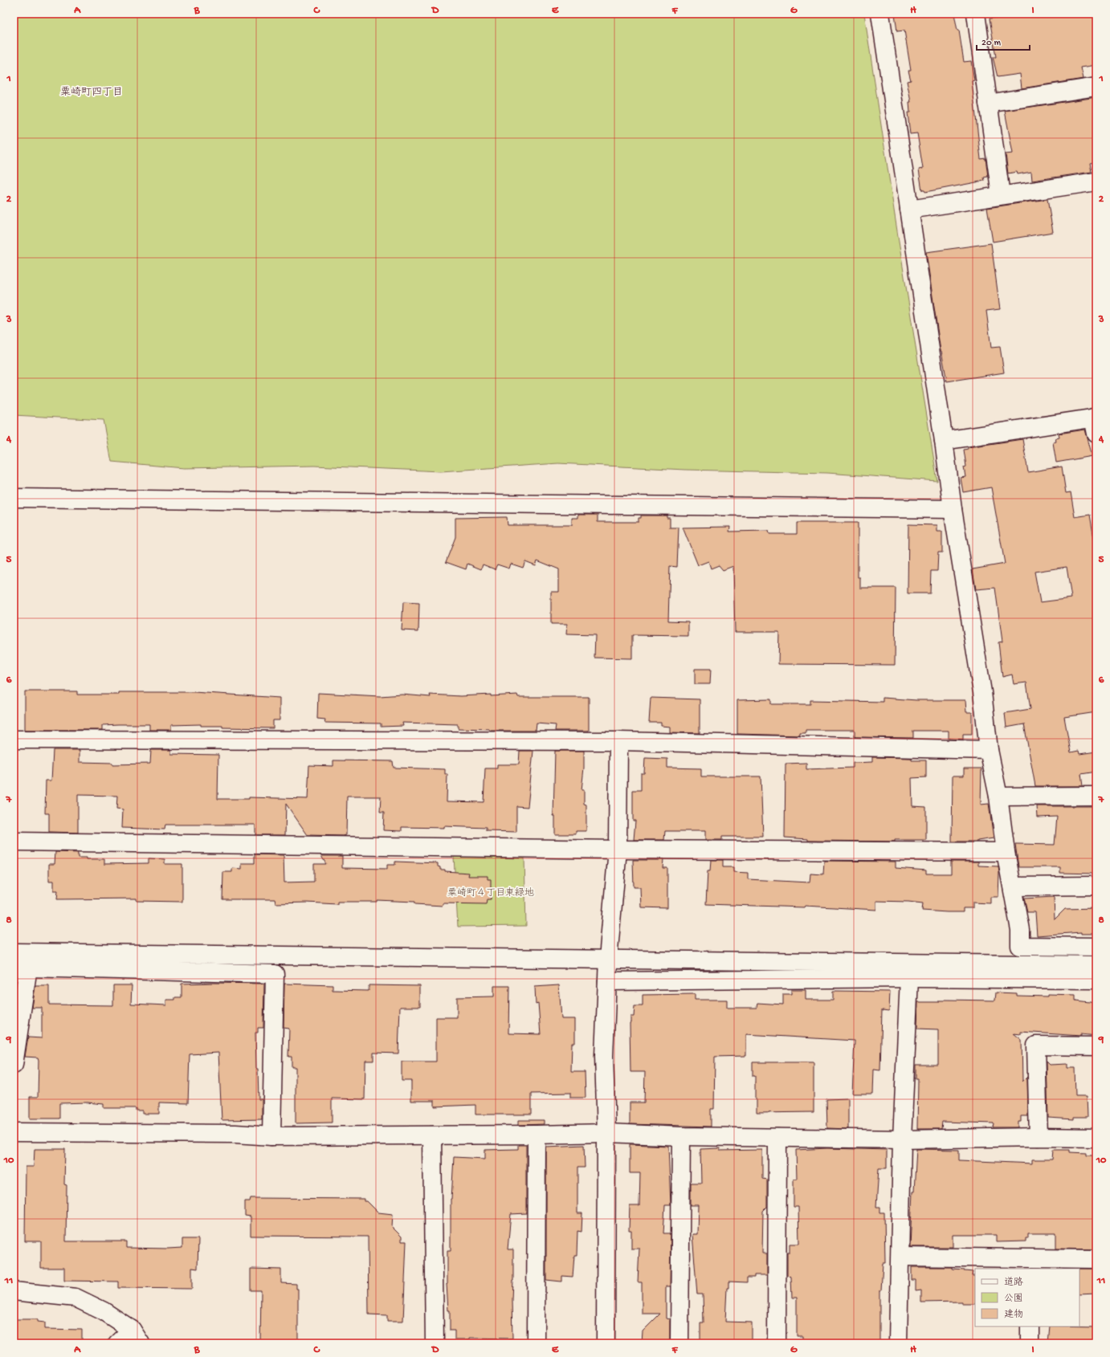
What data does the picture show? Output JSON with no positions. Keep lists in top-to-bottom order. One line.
{"districts":["粟崎町四丁目"],"parks":["粟崎町４丁目東緑地"],"legend":["道路","公園","建物"],"scale_bar":"20 m","grid":{"columns":["A","B","C","D","E","F","G","H","I"],"rows":["1","2","3","4","5","6","7","8","9","10","11"]}}
